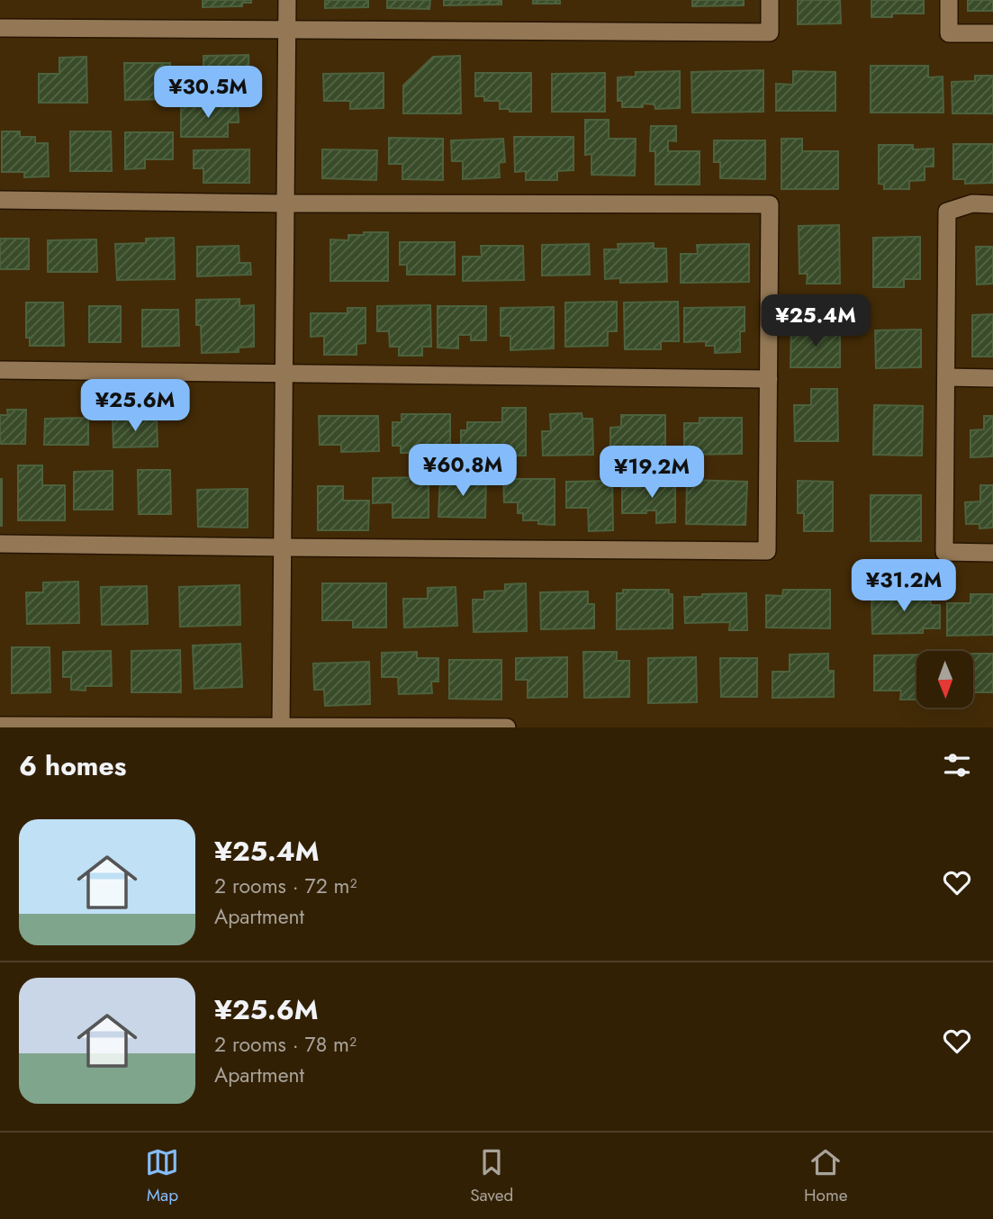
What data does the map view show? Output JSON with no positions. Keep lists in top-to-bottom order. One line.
{"north":"bottom","page":{"price":["¥30.5M","¥25.4M","¥25.6M","¥60.8M","¥19.2M","¥31.2M"],"heading":"6 homes","list":[{"name":"¥25.4M","note":"2 rooms · 72 m² · Apartment"},{"name":"¥25.6M","note":"2 rooms · 78 m² · Apartment"}],"tabs":["Map","Saved","Home"]}}
